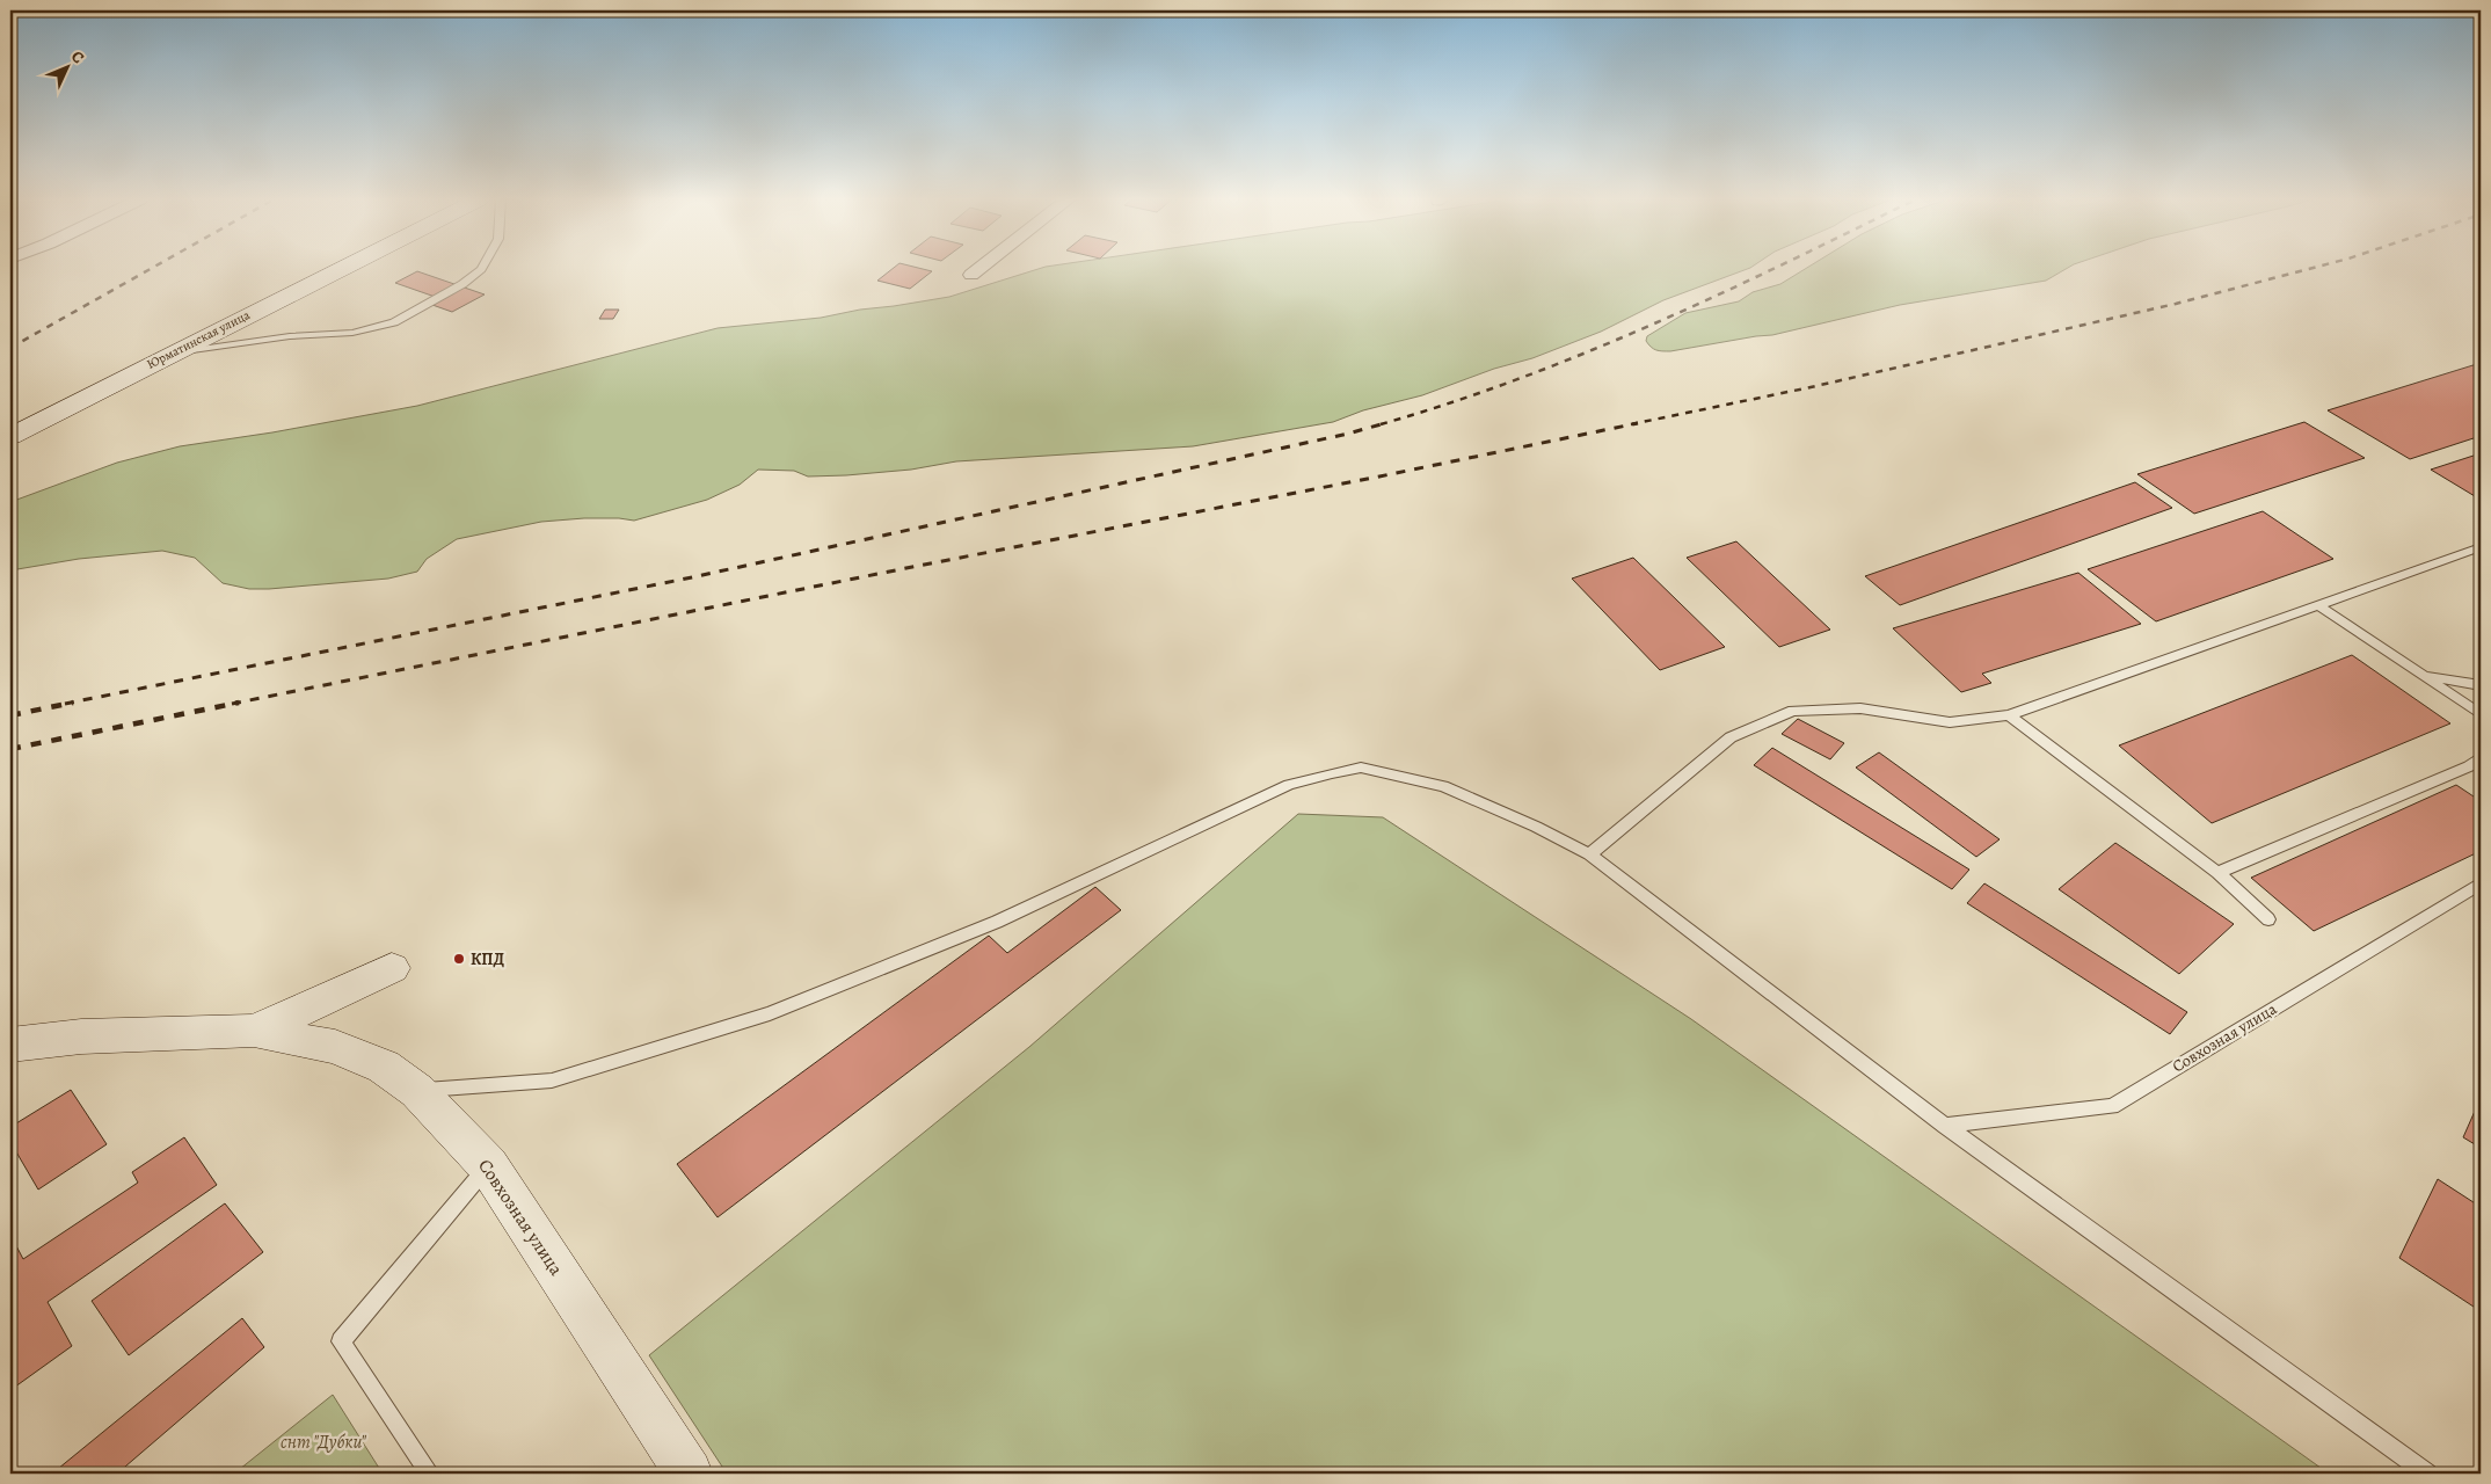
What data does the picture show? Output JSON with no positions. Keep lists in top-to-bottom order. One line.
{"streets":{"street":["Юрматинская улица","Совхозная улица"]},"parks":["снт \"Дубки\""],"places":["КПД"],"north":"top right"}
